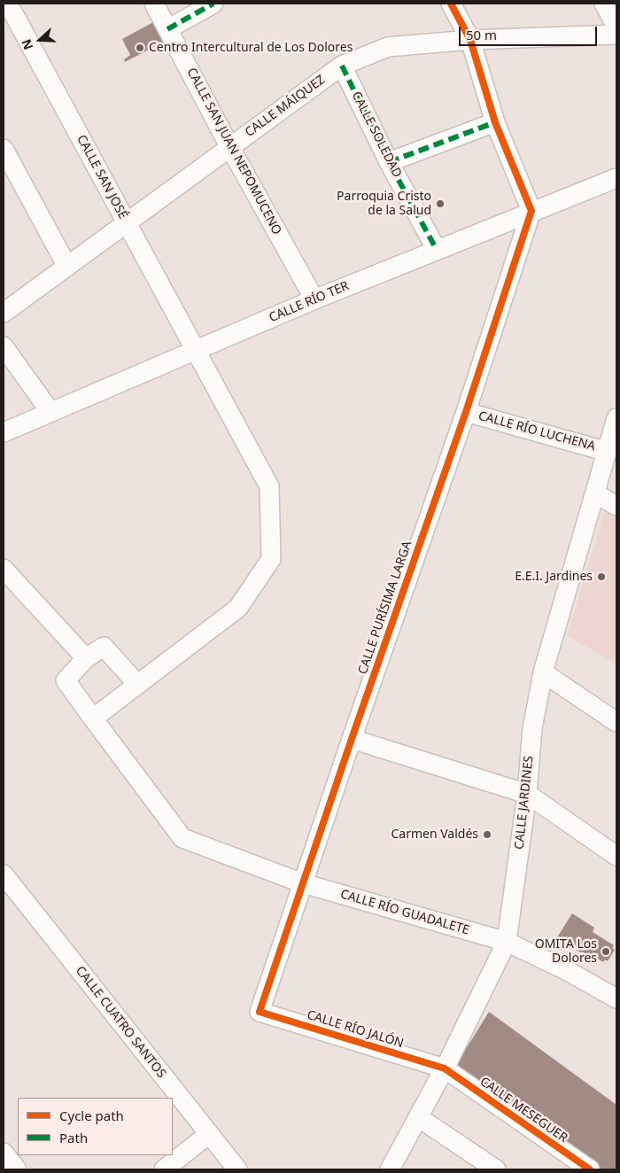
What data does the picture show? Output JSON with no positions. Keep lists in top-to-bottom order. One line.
{"streets":{"street":["CALLE MÁIQUEZ","CALLE SOLEDAD","CALLE SAN JUAN NEPOMUCENO","CALLE SAN JOSÉ","CALLE RÍO TER","CALLE RÍO LUCHENA","CALLE PURÍSIMA LARGA","CALLE JARDINES","CALLE RÍO GUADALETE","CALLE CUATRO SANTOS","CALLE RÍO JALÓN","CALLE MESEGUER"]},"crossings":[["CALLE MÁIQUEZ","CALLE SOLEDAD"],["CALLE MÁIQUEZ","CALLE SAN JUAN NEPOMUCENO"],["CALLE MÁIQUEZ","CALLE SAN JOSÉ"],["CALLE SOLEDAD","CALLE RÍO TER"],["CALLE SAN JUAN NEPOMUCENO","CALLE RÍO TER"],["CALLE SAN JOSÉ","CALLE RÍO TER"],["CALLE SAN JOSÉ","CALLE RÍO GUADALETE"],["CALLE RÍO TER","CALLE PURÍSIMA LARGA"],["CALLE RÍO LUCHENA","CALLE PURÍSIMA LARGA"],["CALLE RÍO LUCHENA","CALLE JARDINES"],["CALLE PURÍSIMA LARGA","CALLE RÍO GUADALETE"],["CALLE PURÍSIMA LARGA","CALLE RÍO JALÓN"],["CALLE JARDINES","CALLE RÍO GUADALETE"],["CALLE JARDINES","CALLE RÍO JALÓN"],["CALLE JARDINES","CALLE MESEGUER"],["CALLE RÍO JALÓN","CALLE MESEGUER"]],"places":["Centro Intercultural de Los Dolores","Parroquia Cristo de la Salud","E.E.I. Jardines","Carmen Valdés","OMITA Los Dolores"],"legend":["Cycle path","Path"],"scale_bar":"50 m","north":"left"}
